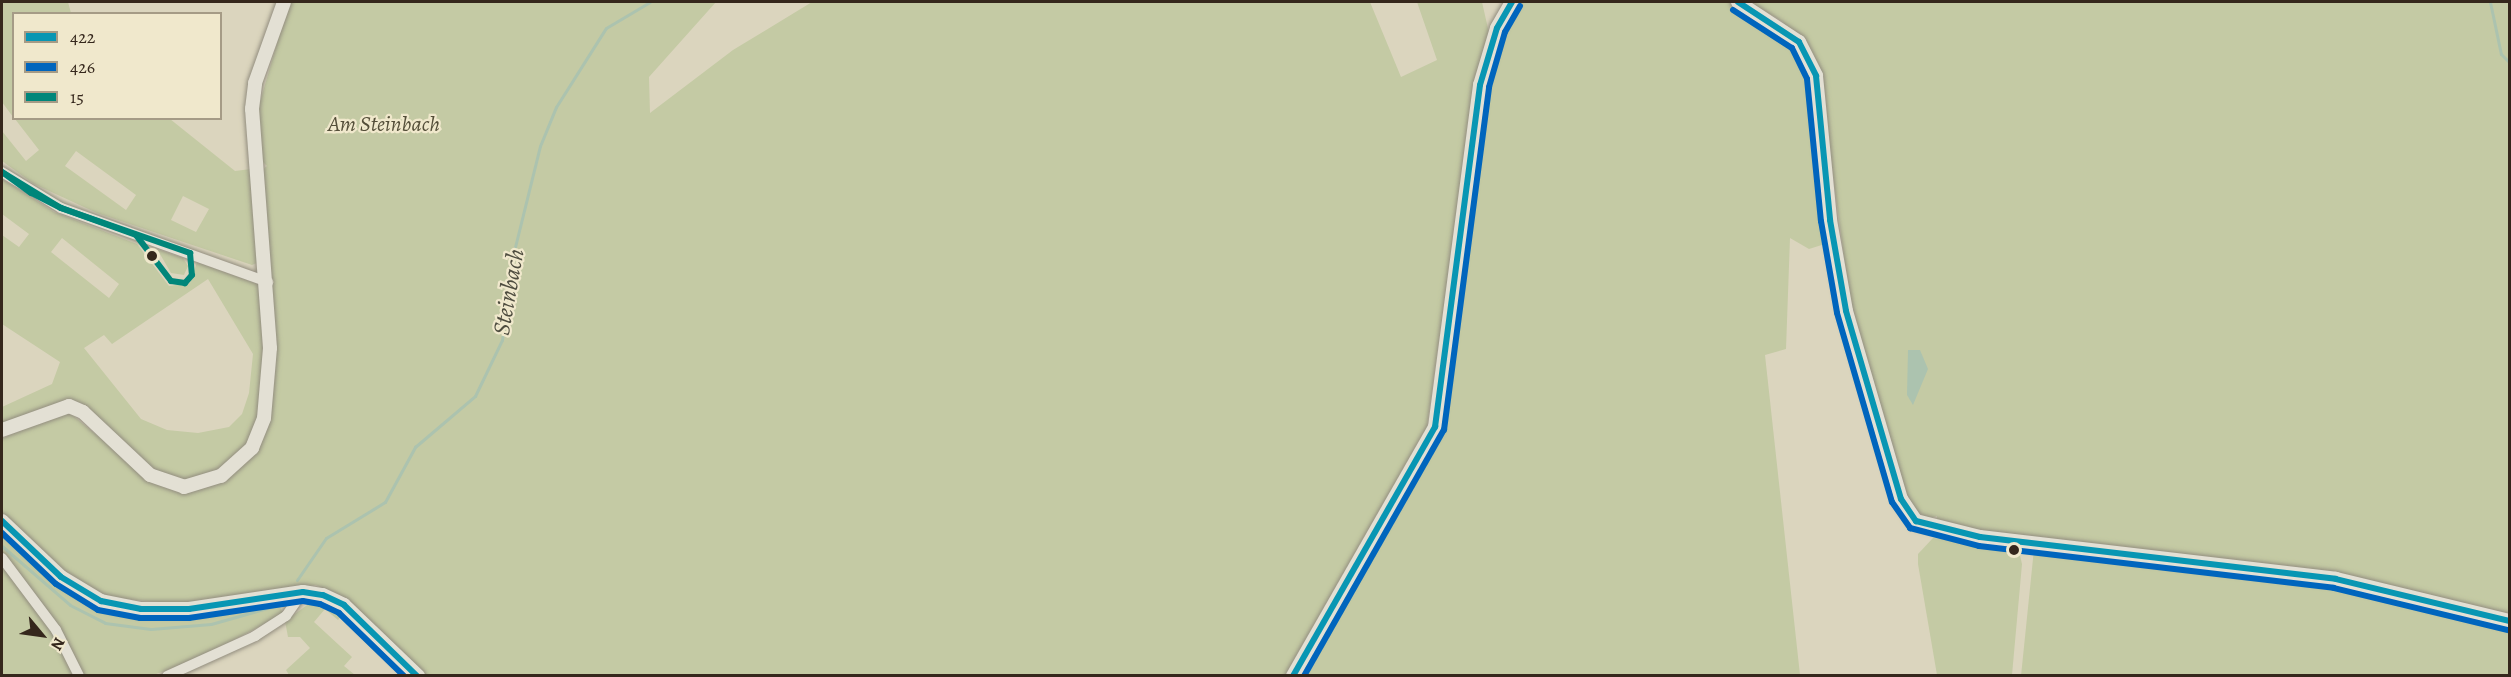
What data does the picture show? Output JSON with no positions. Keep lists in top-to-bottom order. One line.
{"water":["Steinbach"],"parks":["Am Steinbach"],"lines":["transit line 422","transit line 426","transit line 15"],"legend":["422","426","15"],"north":"bottom right"}
